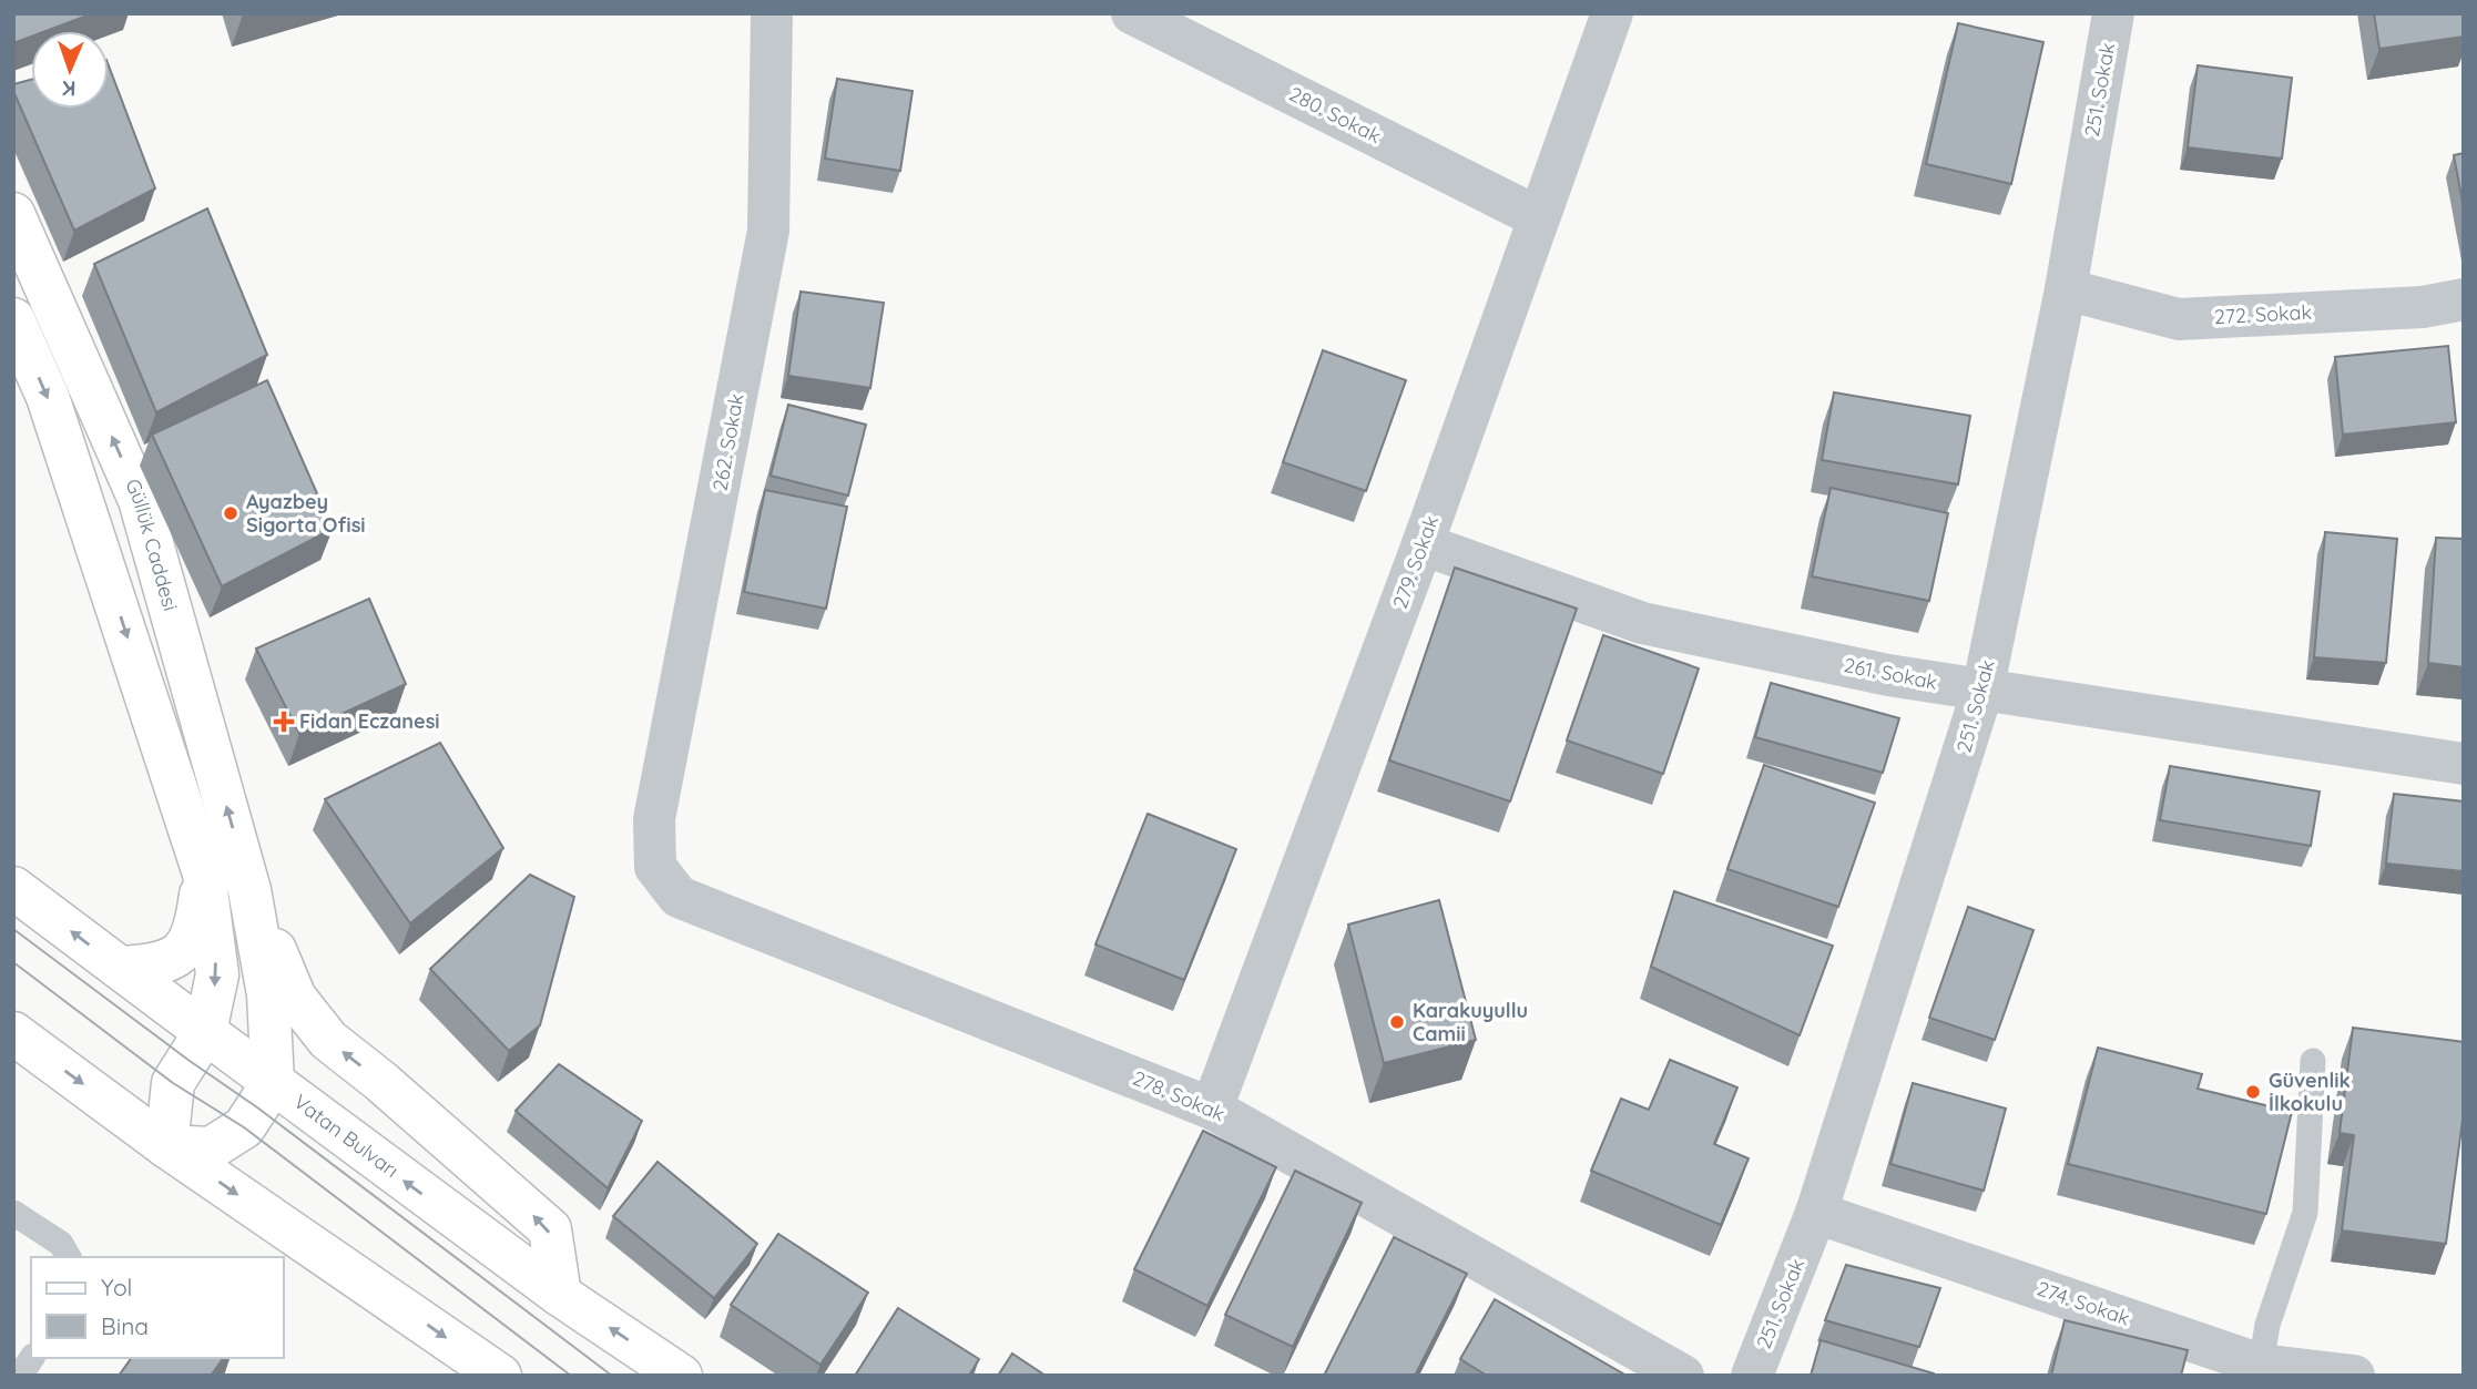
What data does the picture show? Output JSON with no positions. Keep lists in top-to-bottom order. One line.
{"streets":{"main road":["Güllük Caddesi","Vatan Bulvarı"],"street":["251. Sokak","280. Sokak","272. Sokak","262. Sokak","279. Sokak","261. Sokak","278. Sokak","274. Sokak"]},"crossings":[["251. Sokak","272. Sokak"],["251. Sokak","261. Sokak"],["251. Sokak","274. Sokak"],["280. Sokak","279. Sokak"],["262. Sokak","278. Sokak"],["279. Sokak","261. Sokak"],["279. Sokak","278. Sokak"]],"places":{"other":["Ayazbey Sigorta Ofisi","Karakuyullu Camii","Güvenlik İlkokulu"],"health":["Fidan Eczanesi"]},"legend":["Yol","Bina"],"north":"bottom"}
